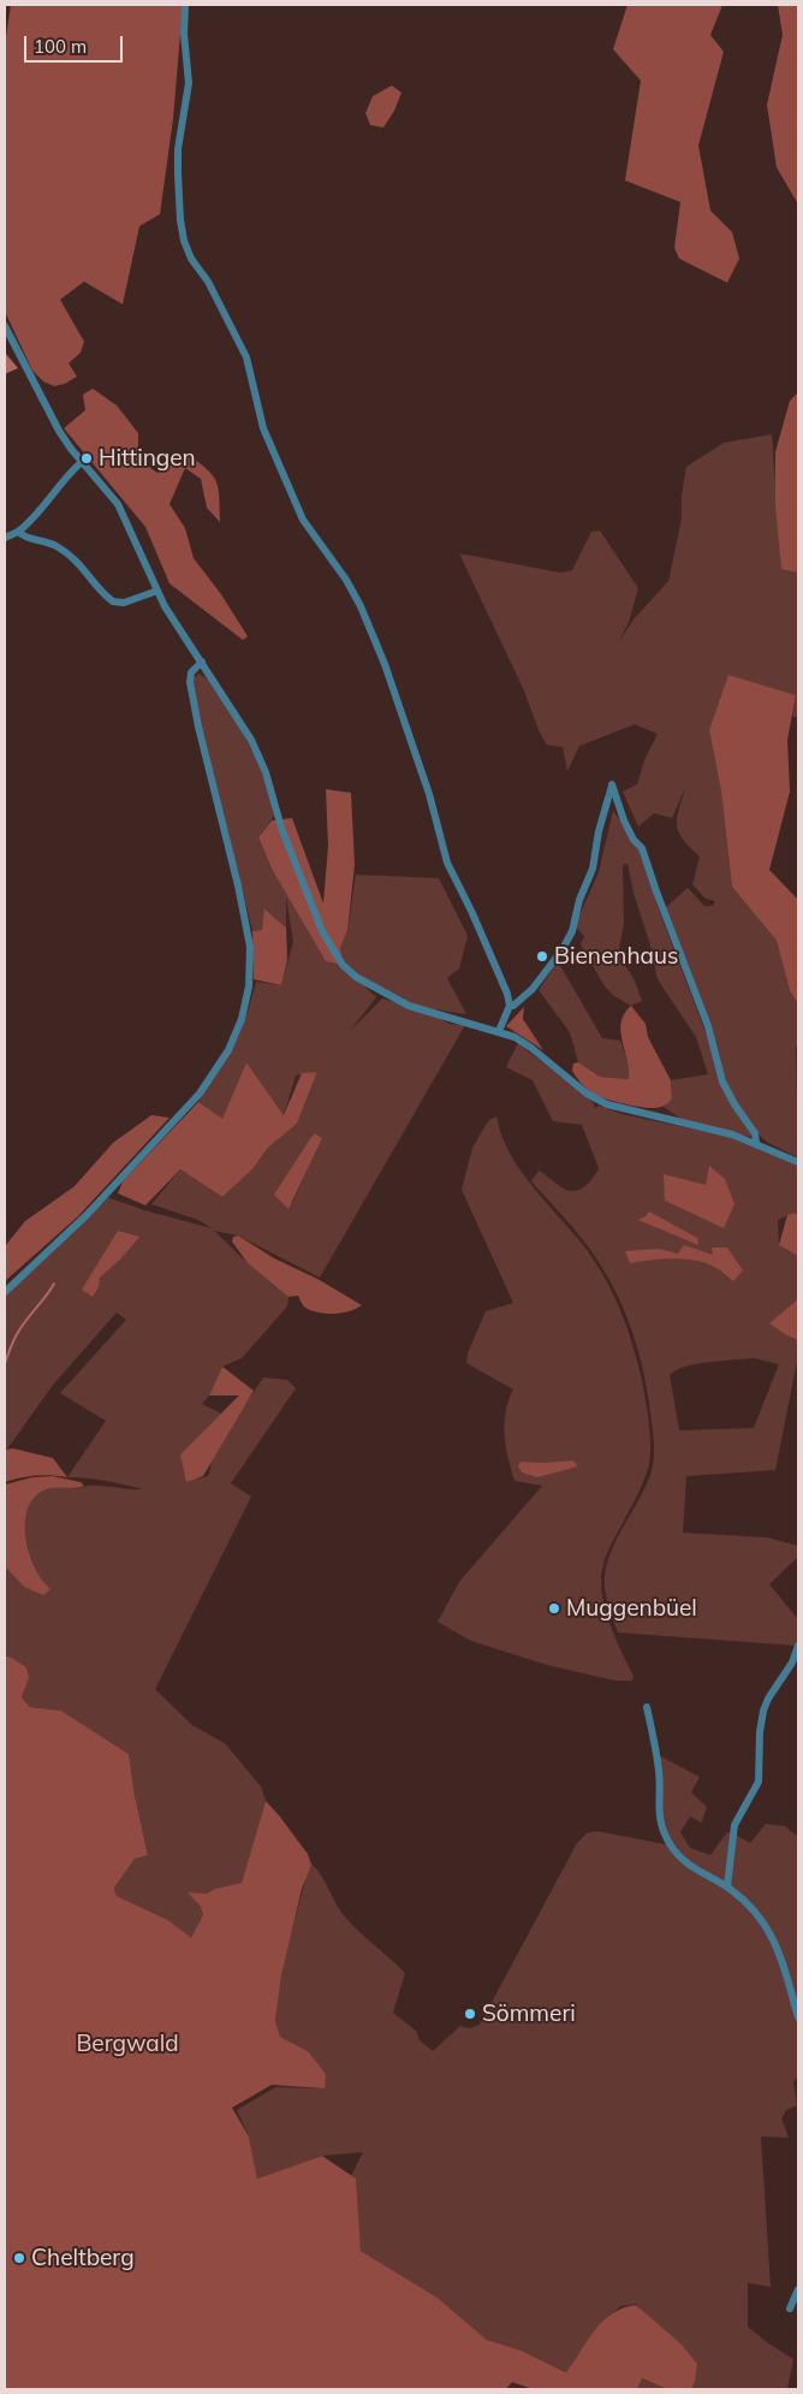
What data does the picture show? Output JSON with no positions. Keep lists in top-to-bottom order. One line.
{"parks":["Bergwald"],"places":["Hittingen","Bienenhaus","Muggenbüel","Sömmeri","Cheltberg"],"scale_bar":"100 m"}
